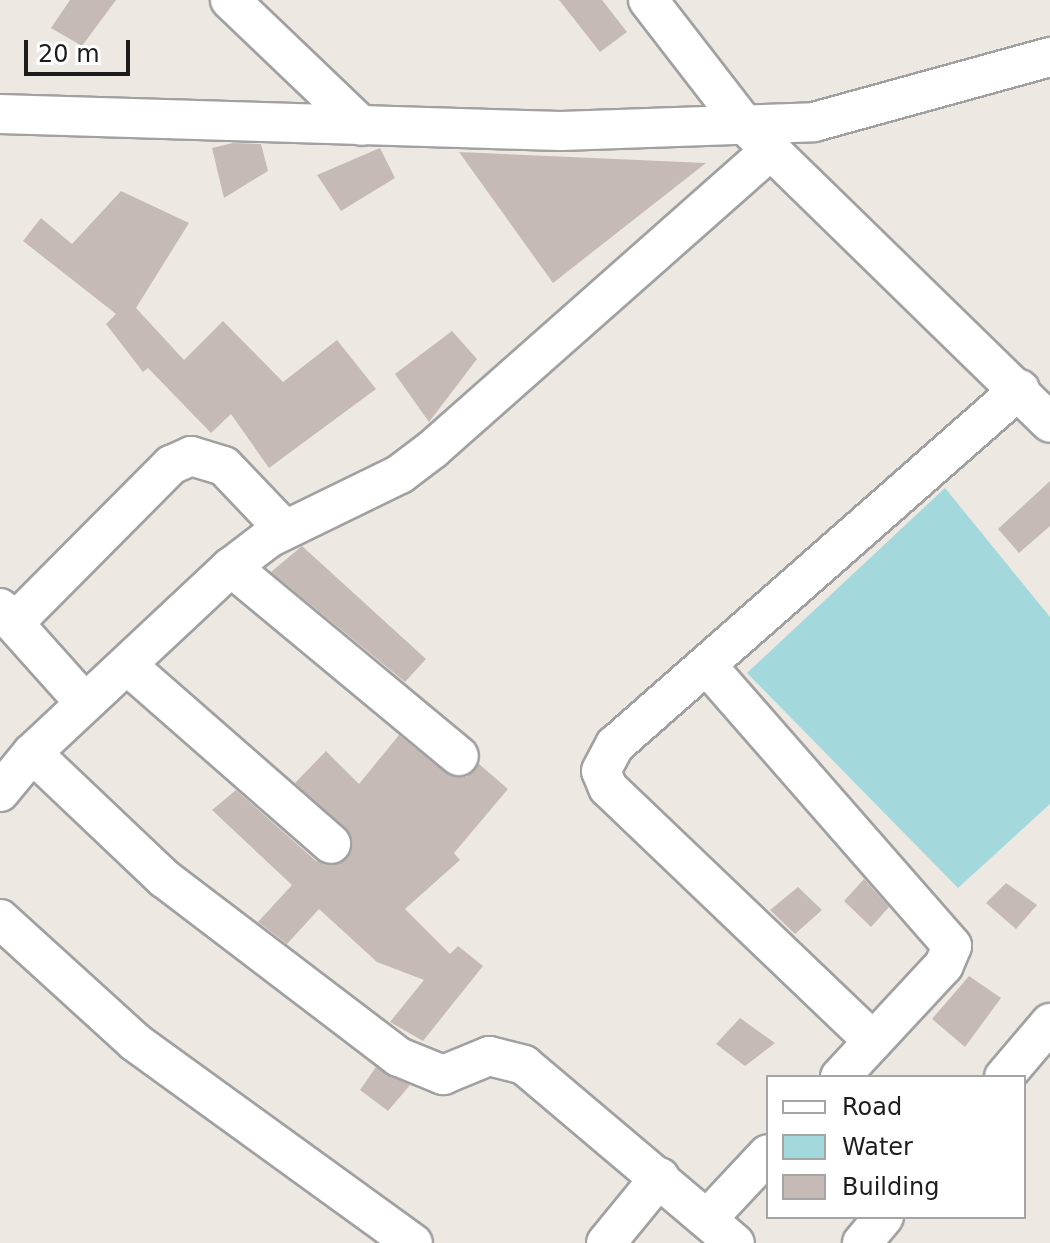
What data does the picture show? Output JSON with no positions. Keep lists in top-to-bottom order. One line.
{"legend":["Road","Water","Building"],"scale_bar":"20 m"}
